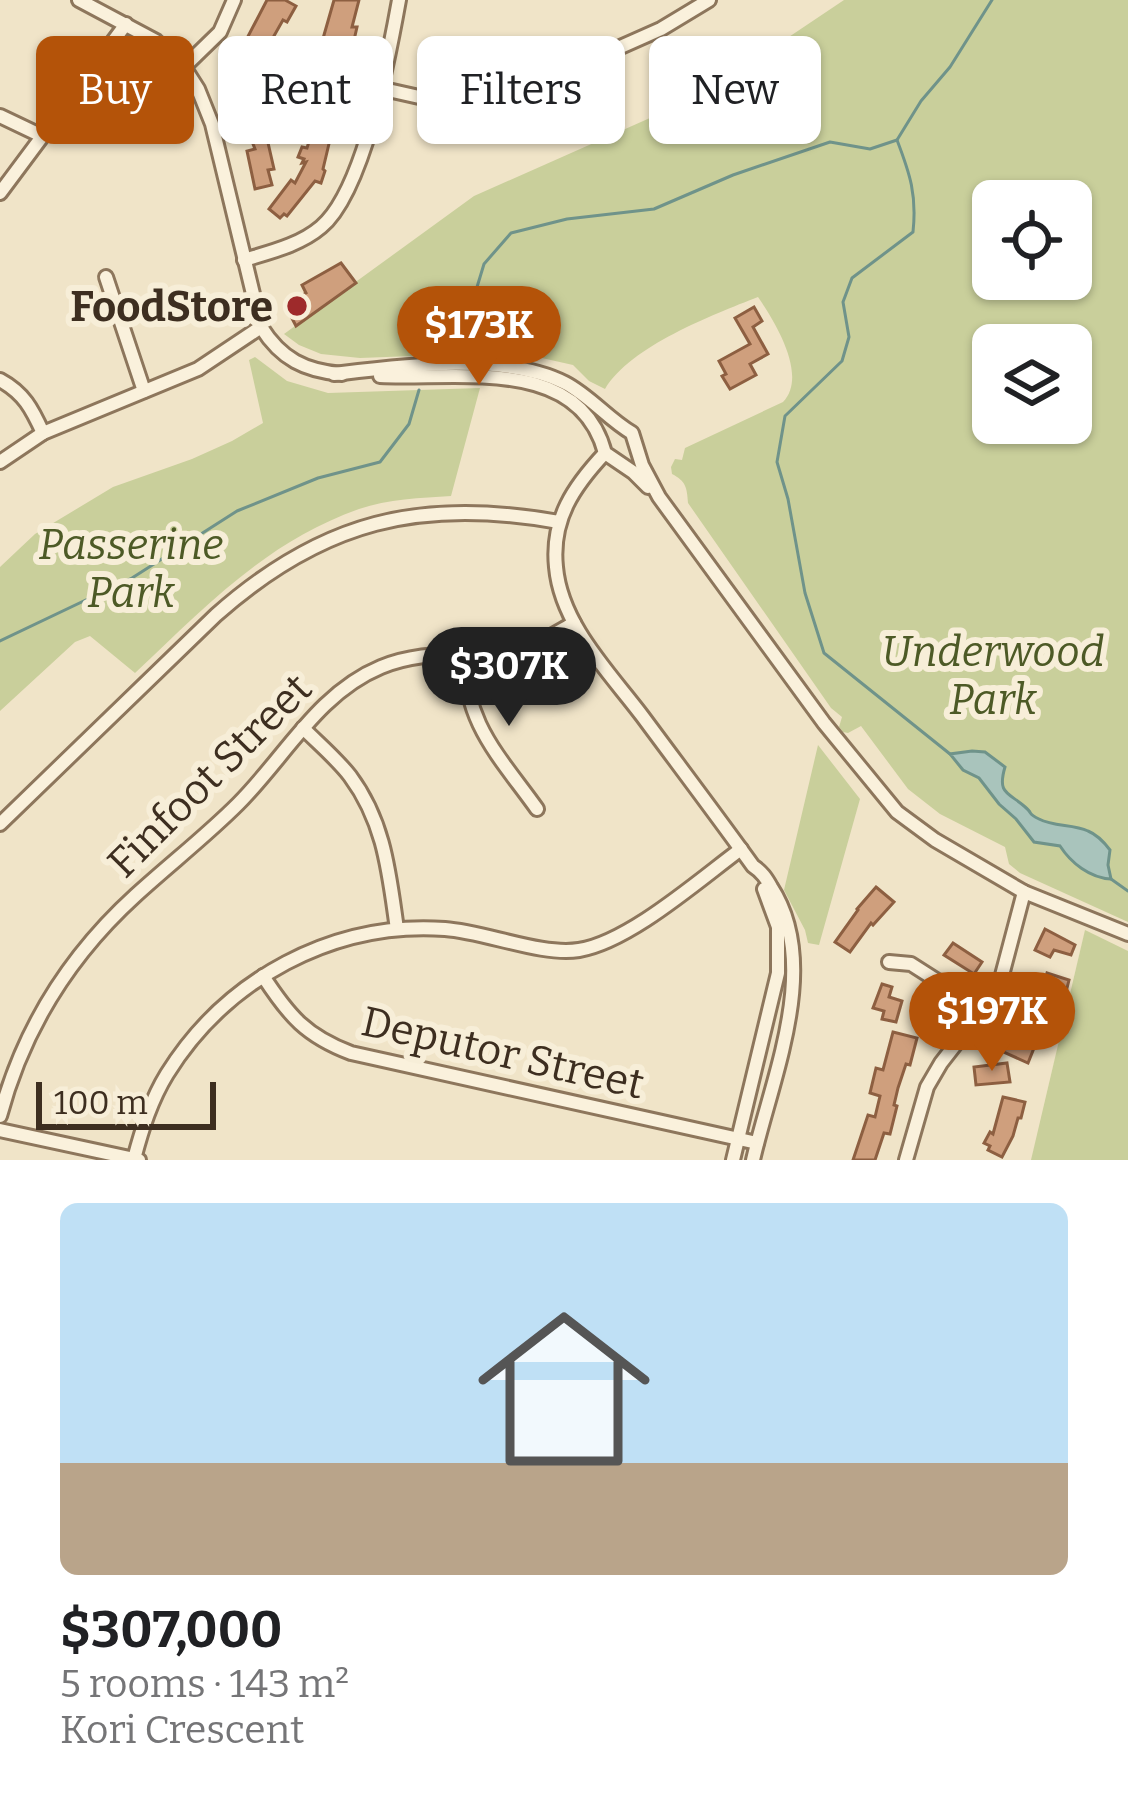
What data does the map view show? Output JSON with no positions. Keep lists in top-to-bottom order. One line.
{"streets":{"street":["Finfoot Street","Deputor Street"]},"parks":["Passerine Park","Underwood Park"],"places":["FoodStore"],"scale_bar":"100 m","page":{"chip":["Buy","Rent","Filters","New"],"price":["$173K","$307K","$197K"],"scale":"100 m","list":[{"name":"$307,000","note":"5 rooms · 143 m² · Kori Crescent"}]}}
